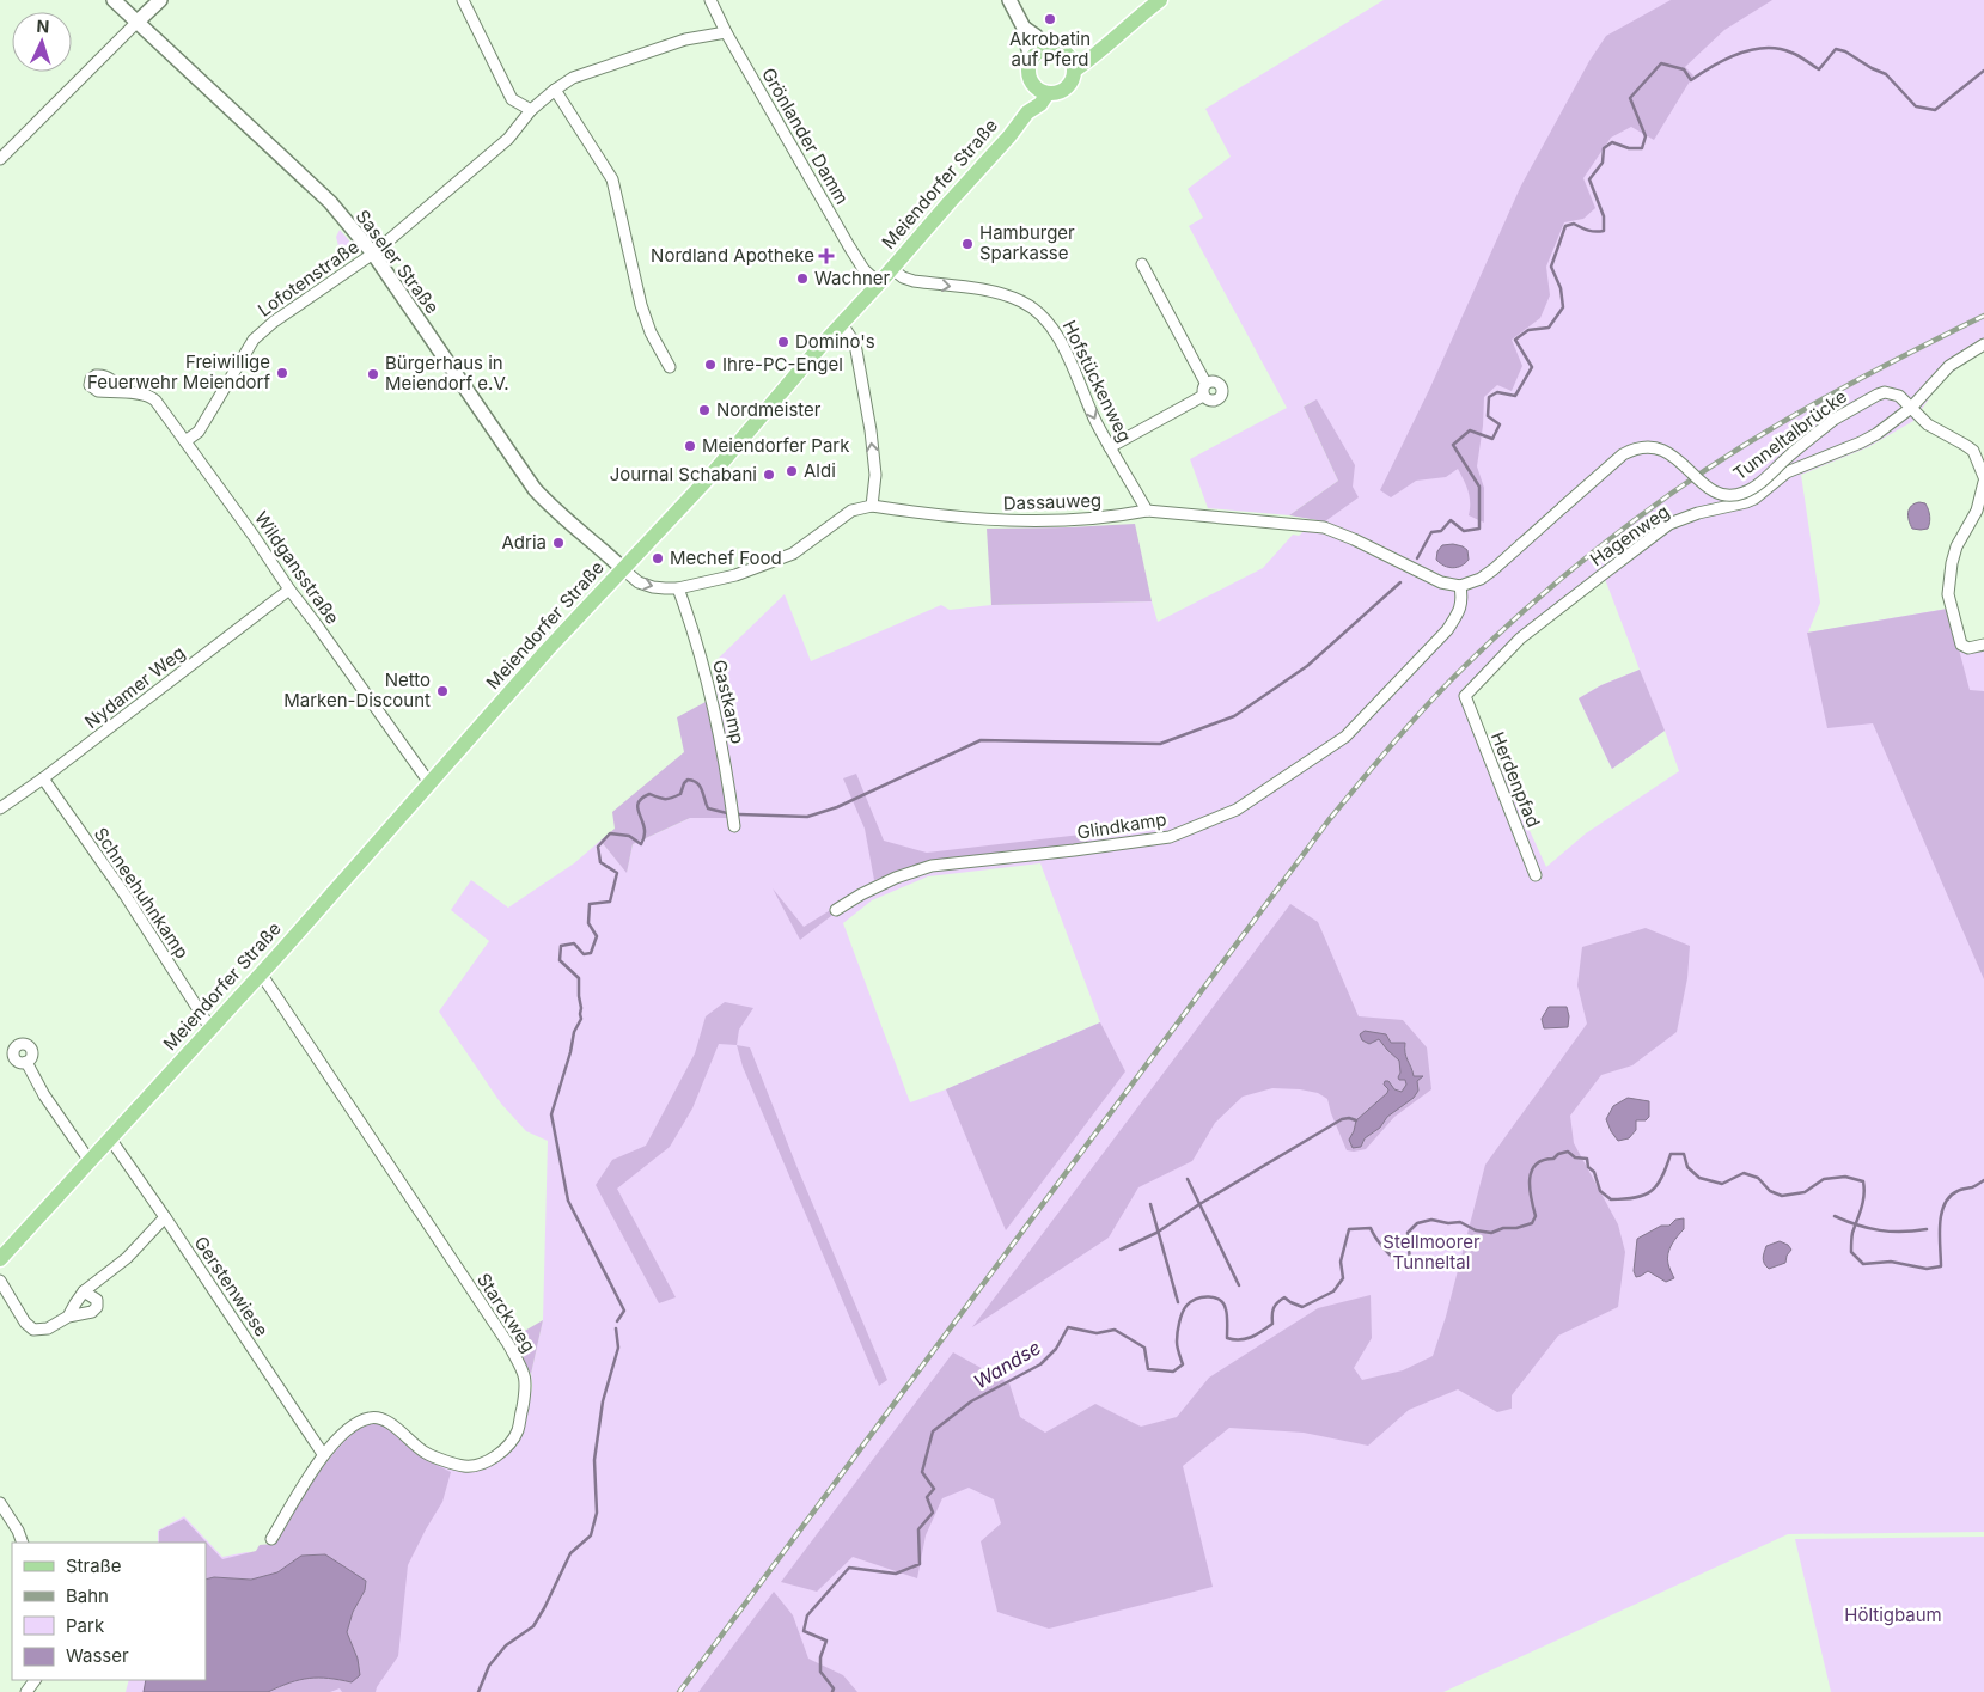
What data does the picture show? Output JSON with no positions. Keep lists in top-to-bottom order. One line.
{"streets":{"main road":["Meiendorfer Straße"],"street":["Grönlander Damm","Saseler Straße","Lofotenstraße","Hofstückenweg","Tunneltalbrücke","Dassauweg","Hagenweg","Wildgansstraße","Nydamer Weg","Gastkamp","Herdenpfad","Glindkamp","Schneehuhnkamp","Gerstenwiese","Starckweg"]},"crossings":[["Grönlander Damm","Meiendorfer Straße"],["Grönlander Damm","Lofotenstraße"],["Meiendorfer Straße","Saseler Straße"],["Meiendorfer Straße","Hofstückenweg"],["Meiendorfer Straße","Dassauweg"],["Meiendorfer Straße","Wildgansstraße"],["Meiendorfer Straße","Schneehuhnkamp"],["Meiendorfer Straße","Gerstenwiese"],["Meiendorfer Straße","Starckweg"],["Saseler Straße","Lofotenstraße"],["Saseler Straße","Dassauweg"],["Lofotenstraße","Wildgansstraße"],["Hofstückenweg","Dassauweg"],["Tunneltalbrücke","Dassauweg"],["Tunneltalbrücke","Hagenweg"],["Tunneltalbrücke","Glindkamp"],["Dassauweg","Gastkamp"],["Dassauweg","Glindkamp"],["Hagenweg","Herdenpfad"],["Wildgansstraße","Nydamer Weg"],["Nydamer Weg","Schneehuhnkamp"],["Gerstenwiese","Starckweg"]],"one_way":["Hofstückenweg"],"water":["Wandse"],"parks":["Stellmoorer Tunneltal","Höltigbaum"],"places":{"other":["Akrobatin auf Pferd","Hamburger Sparkasse","Wachner","Domino's","Ihre-PC-Engel","Freiwillige Feuerwehr Meiendorf","Bürgerhaus in Meiendorf e.V.","Nordmeister","Meiendorfer Park","Aldi","Journal Schabani","Adria","Mechef Food","Netto Marken-Discount"],"health":["Nordland Apotheke"]},"legend":["Straße","Bahn","Park","Wasser"],"north":"top"}
